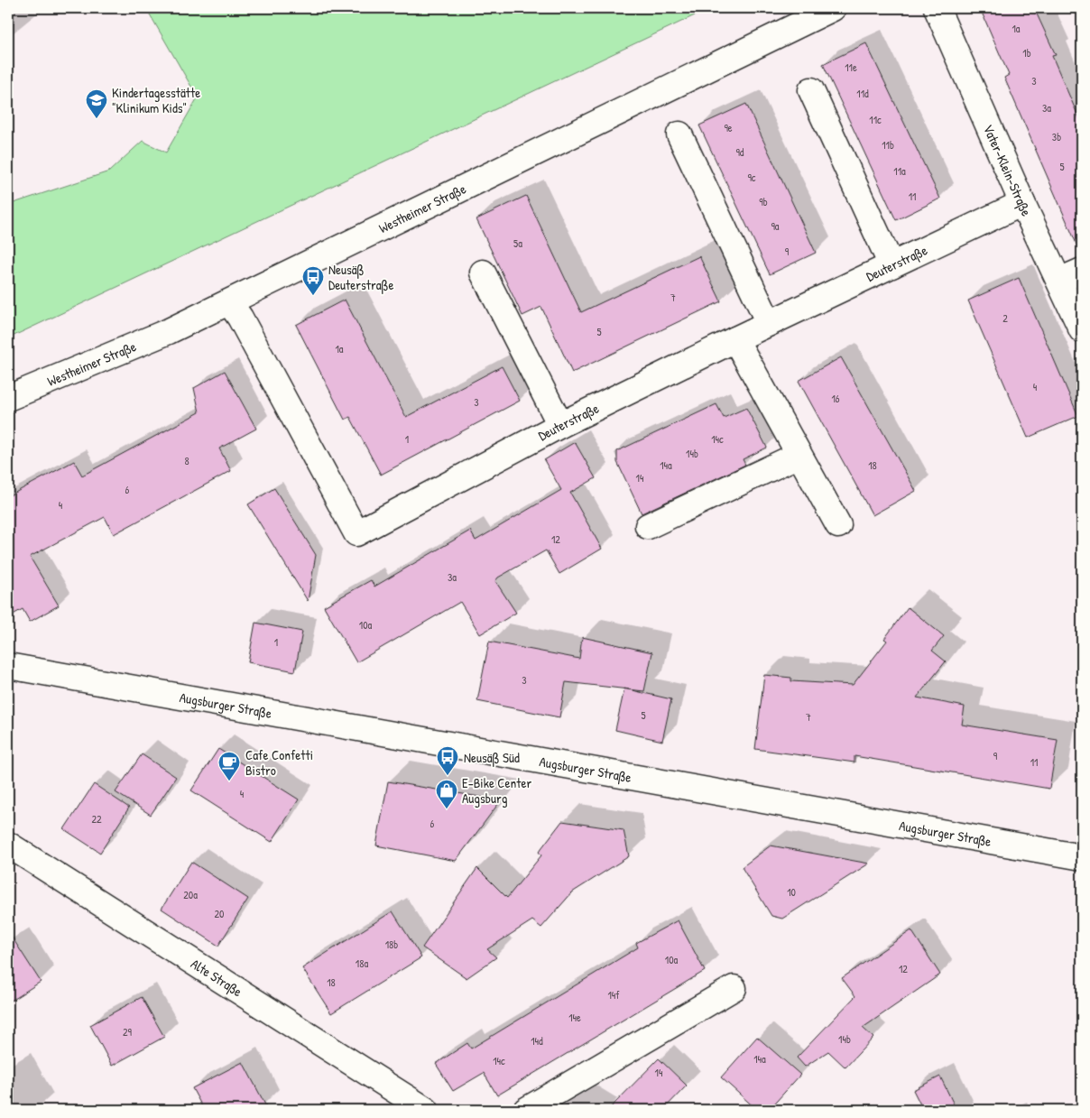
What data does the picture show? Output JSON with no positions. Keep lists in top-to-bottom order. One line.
{"streets":{"street":["Vater-Klein-Straße","Westheimer Straße","Deuterstraße","Augsburger Straße","Alte Straße"]},"crossings":[["Vater-Klein-Straße","Deuterstraße"],["Westheimer Straße","Deuterstraße"]],"places":{"school or university":["Kindertagesstätte \"Klinikum Kids\""],"bus stop":["Neusäß Deuterstraße","Neusäß Süd"],"cafe":["Cafe Confetti Bistro"],"shop":["E-Bike Center Augsburg"]},"house_numbers":["1a","1b","11e","3","11d","3a","11c","9e","3b","11b","9d","5","11a","9c","11","9b","9a","5a","9","7","2","5","1a","4","16","3","1","14c","14b","8","14a","18","14","6","4","12","3a","10a","1","3","5","7","9","11","4","22","6","10","20a","20","18b","10a","18a","12","18","14f","14e","29","14b","14d","14a","14c","14"]}
